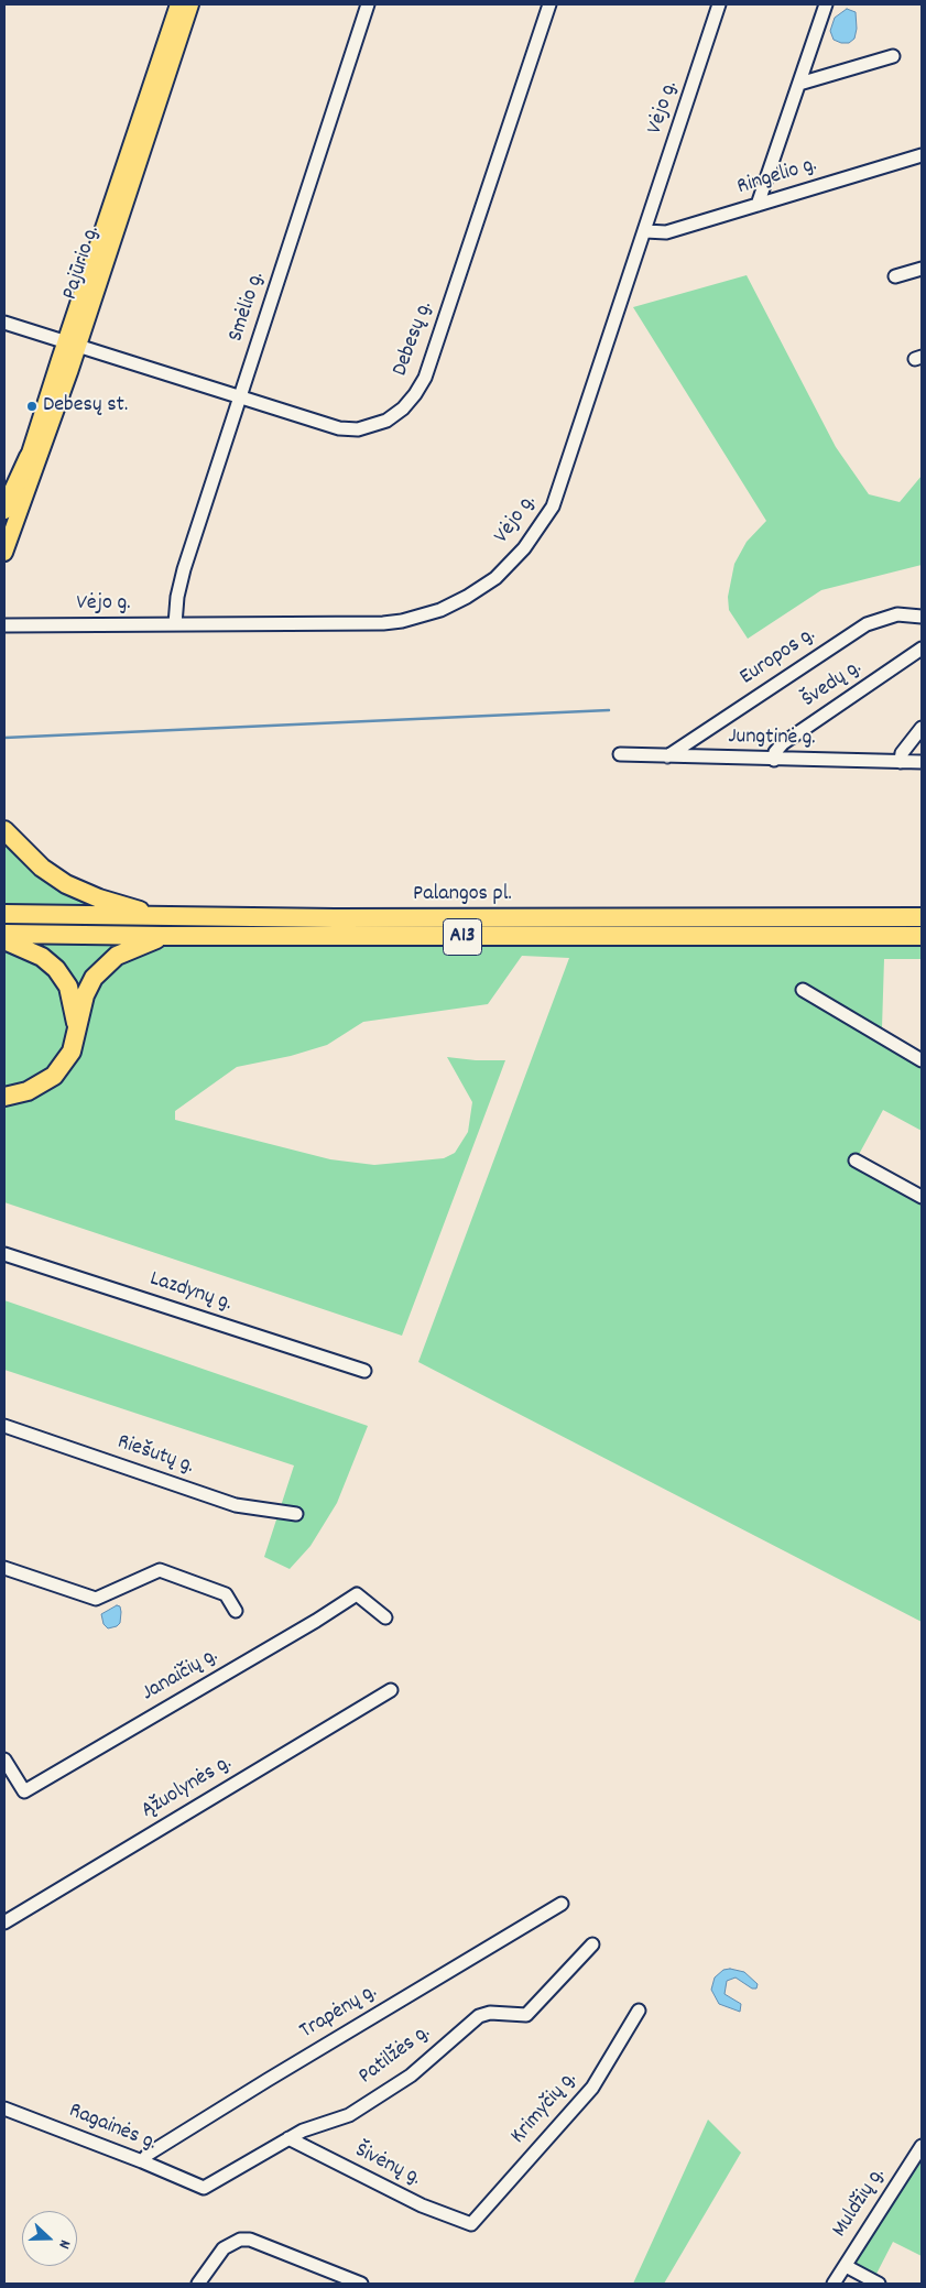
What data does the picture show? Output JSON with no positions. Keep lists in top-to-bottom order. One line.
{"streets":{"highway":["Palangos pl.","A13"],"main road":["Pajūrio g."],"street":["Vėjo g.","Ringelio g.","Smėlio g.","Debesų g.","Europos g.","Švedų g.","Jungtinė g.","Lazdynų g.","Riešutų g.","Janaičių g.","Ąžuolynės g.","Trapėnų g.","Patilžės g.","Krimyčių g.","Ragainės g.","Šivėnų g.","Muldžių g."]},"crossings":[["Vėjo g.","Ringelio g."],["Vėjo g.","Smėlio g."],["Pajūrio g.","Debesų g."],["Smėlio g.","Debesų g."],["Europos g.","Jungtinė g."],["Švedų g.","Jungtinė g."],["Trapėnų g.","Ragainės g."],["Patilžės g.","Ragainės g."],["Patilžės g.","Šivėnų g."],["Krimyčių g.","Šivėnų g."]],"places":["Debesų st."],"north":"right"}
